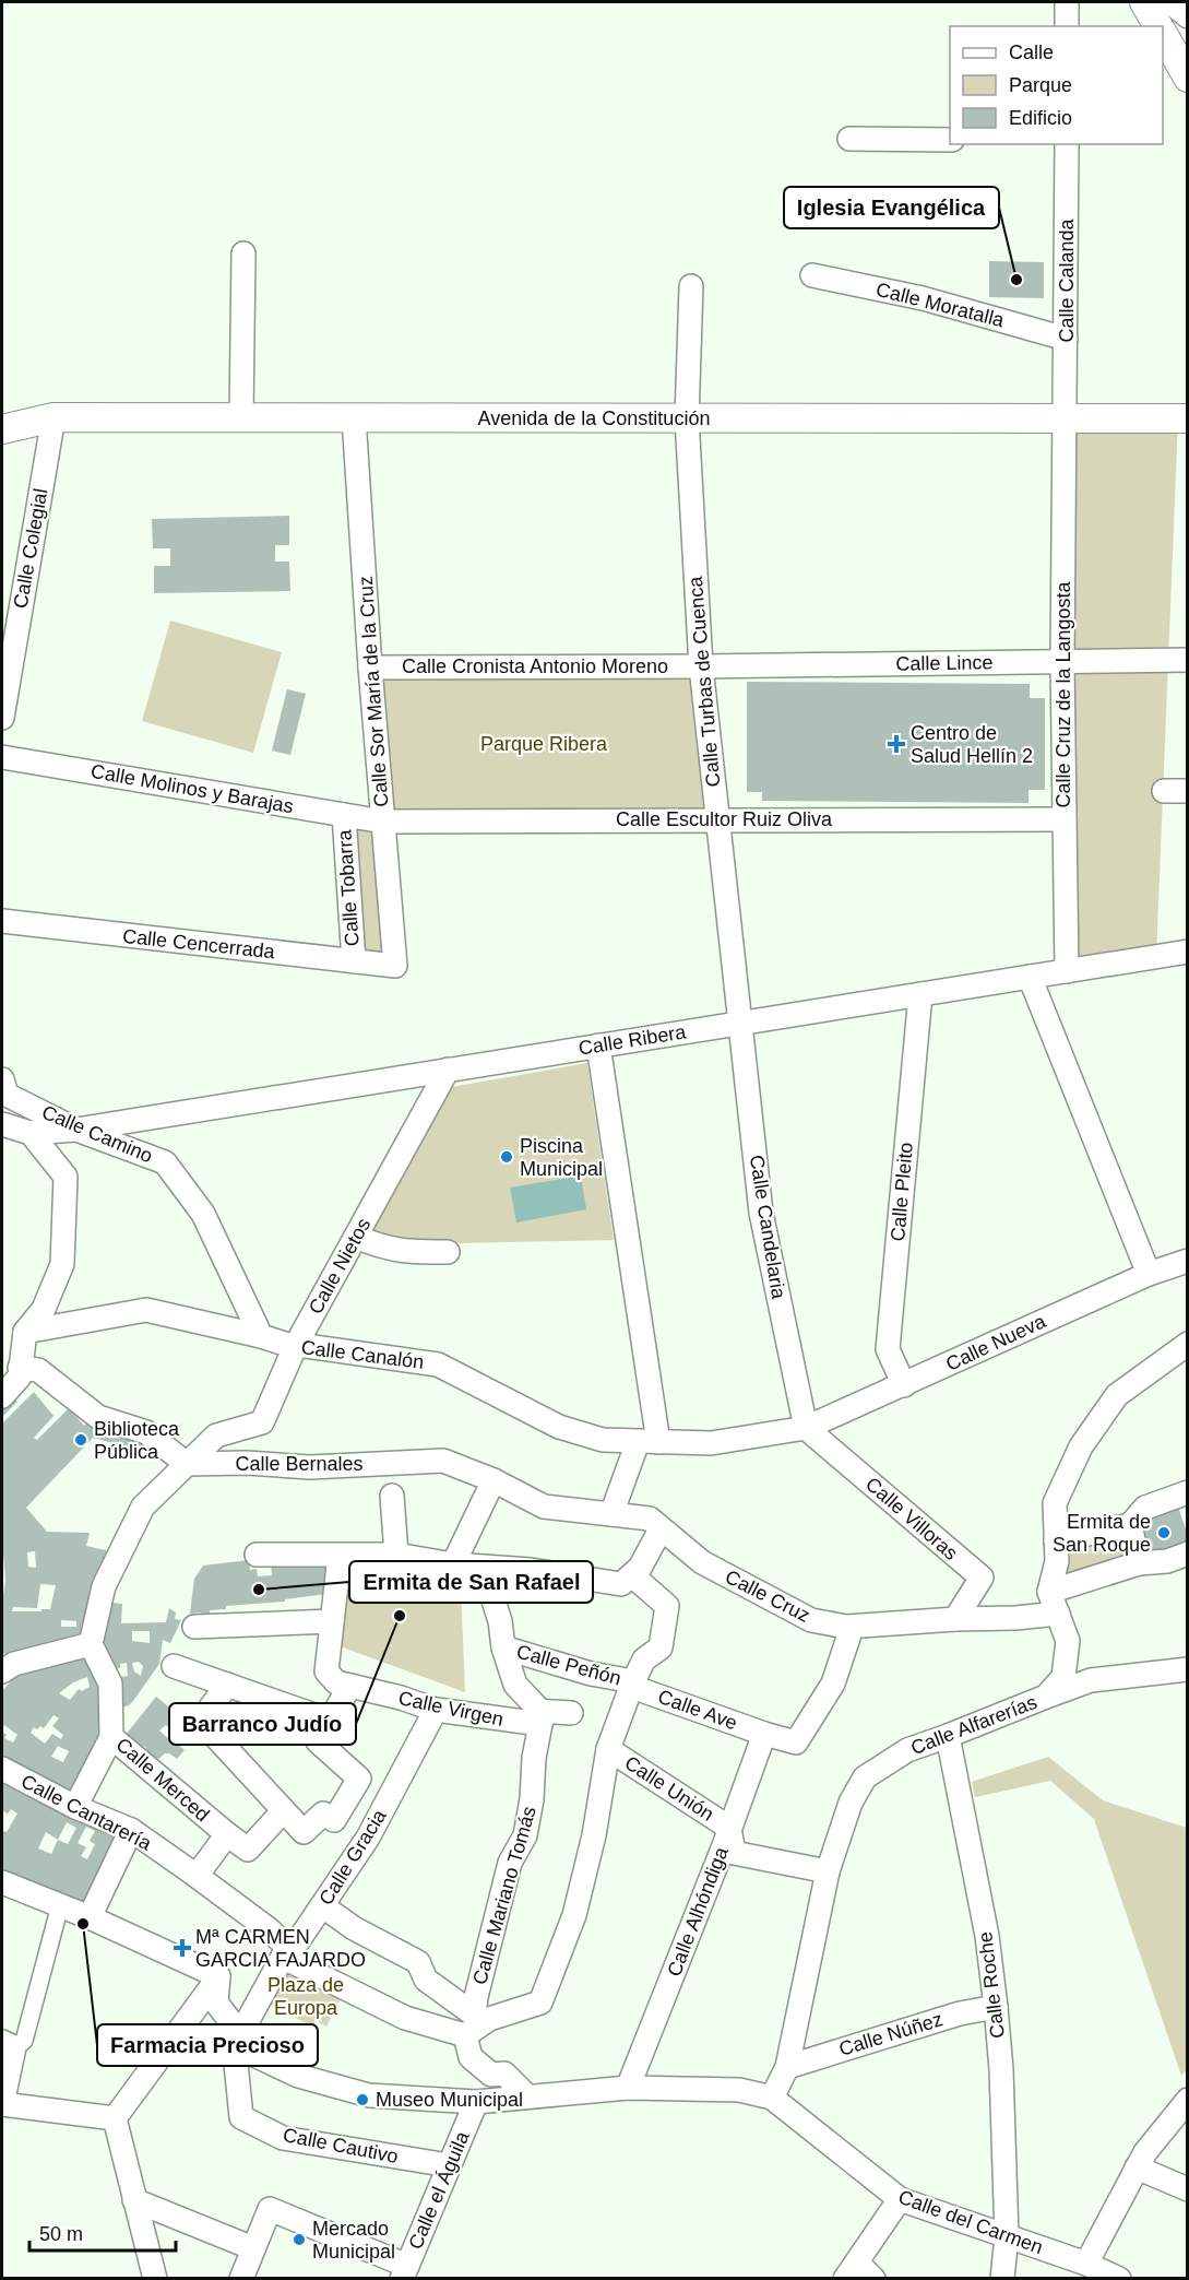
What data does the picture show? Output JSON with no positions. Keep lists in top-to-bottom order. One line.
{"streets":{"street":["Calle Calanda","Calle Moratalla","Avenida de la Constitución","Calle Colegial","Calle Lince","Calle Cronista Antonio Moreno","Calle Turbas de Cuenca","Calle Sor María de la Cruz","Calle Cruz de la Langosta","Calle Molinos y Barajas","Calle Escultor Ruiz Oliva","Calle Tobarra","Calle Cencerrada","Calle Ribera","Calle Camino","Calle Pleito","Calle Candelaria","Calle Nietos","Calle Nueva","Calle Canalón","Calle Bernales","Calle Villoras","Calle Cruz","Calle Peñón","Calle Virgen","Calle Ave","Calle Alfarerías","Calle Merced","Calle Unión","Calle Cantarería","Calle Gracia","Calle Mariano Tomás","Calle Alhóndiga","Calle Roche","Calle Núñez","Calle Cautivo","Calle el Águila","Calle del Carmen"]},"crossings":[["Calle Calanda","Calle Moratalla"],["Calle Calanda","Avenida de la Constitución"],["Calle Calanda","Calle Cruz de la Langosta"],["Avenida de la Constitución","Calle Colegial"],["Avenida de la Constitución","Calle Turbas de Cuenca"],["Avenida de la Constitución","Calle Sor María de la Cruz"],["Avenida de la Constitución","Calle Cruz de la Langosta"],["Calle Lince","Calle Cronista Antonio Moreno"],["Calle Lince","Calle Turbas de Cuenca"],["Calle Lince","Calle Cruz de la Langosta"],["Calle Cronista Antonio Moreno","Calle Turbas de Cuenca"],["Calle Cronista Antonio Moreno","Calle Sor María de la Cruz"],["Calle Turbas de Cuenca","Calle Escultor Ruiz Oliva"],["Calle Turbas de Cuenca","Calle Ribera"],["Calle Turbas de Cuenca","Calle Candelaria"],["Calle Sor María de la Cruz","Calle Molinos y Barajas"],["Calle Sor María de la Cruz","Calle Escultor Ruiz Oliva"],["Calle Sor María de la Cruz","Calle Cencerrada"],["Calle Cruz de la Langosta","Calle Escultor Ruiz Oliva"],["Calle Cruz de la Langosta","Calle Ribera"],["Calle Molinos y Barajas","Calle Escultor Ruiz Oliva"],["Calle Molinos y Barajas","Calle Tobarra"],["Calle Tobarra","Calle Cencerrada"],["Calle Ribera","Calle Camino"],["Calle Ribera","Calle Pleito"],["Calle Ribera","Calle Candelaria"],["Calle Ribera","Calle Nietos"],["Calle Camino","Calle Canalón"],["Calle Pleito","Calle Nueva"],["Calle Candelaria","Calle Nueva"],["Calle Candelaria","Calle Canalón"],["Calle Candelaria","Calle Villoras"],["Calle Nietos","Calle Canalón"],["Calle Nietos","Calle Bernales"],["Calle Nueva","Calle Canalón"],["Calle Nueva","Calle Villoras"],["Calle Canalón","Calle Villoras"],["Calle Bernales","Calle Cruz"],["Calle Villoras","Calle Cruz"],["Calle Cruz","Calle Ave"],["Calle Cruz","Calle Alfarerías"],["Calle Peñón","Calle Ave"],["Calle Virgen","Calle Gracia"],["Calle Virgen","Calle Mariano Tomás"],["Calle Ave","Calle Alhóndiga"],["Calle Alfarerías","Calle Roche"],["Calle Alfarerías","Calle Núñez"],["Calle Alfarerías","Calle del Carmen"],["Calle Unión","Calle Alhóndiga"],["Calle Cantarería","Calle Gracia"],["Calle Gracia","Calle Cautivo"],["Calle Roche","Calle Núñez"],["Calle Roche","Calle del Carmen"],["Calle Cautivo","Calle el Águila"]],"parks":["Parque Ribera","Plaza de Europa"],"places":{"other":["Iglesia Evangélica","Piscina Municipal","Biblioteca Pública","Ermita de San Roque","Ermita de San Rafael","Barranco Judío","Farmacia Precioso","Museo Municipal","Mercado Municipal"],"health":["Centro de Salud Hellín 2","Mª CARMEN GARCIA FAJARDO"]},"legend":["Calle","Parque","Edificio"],"scale_bar":"50 m"}
